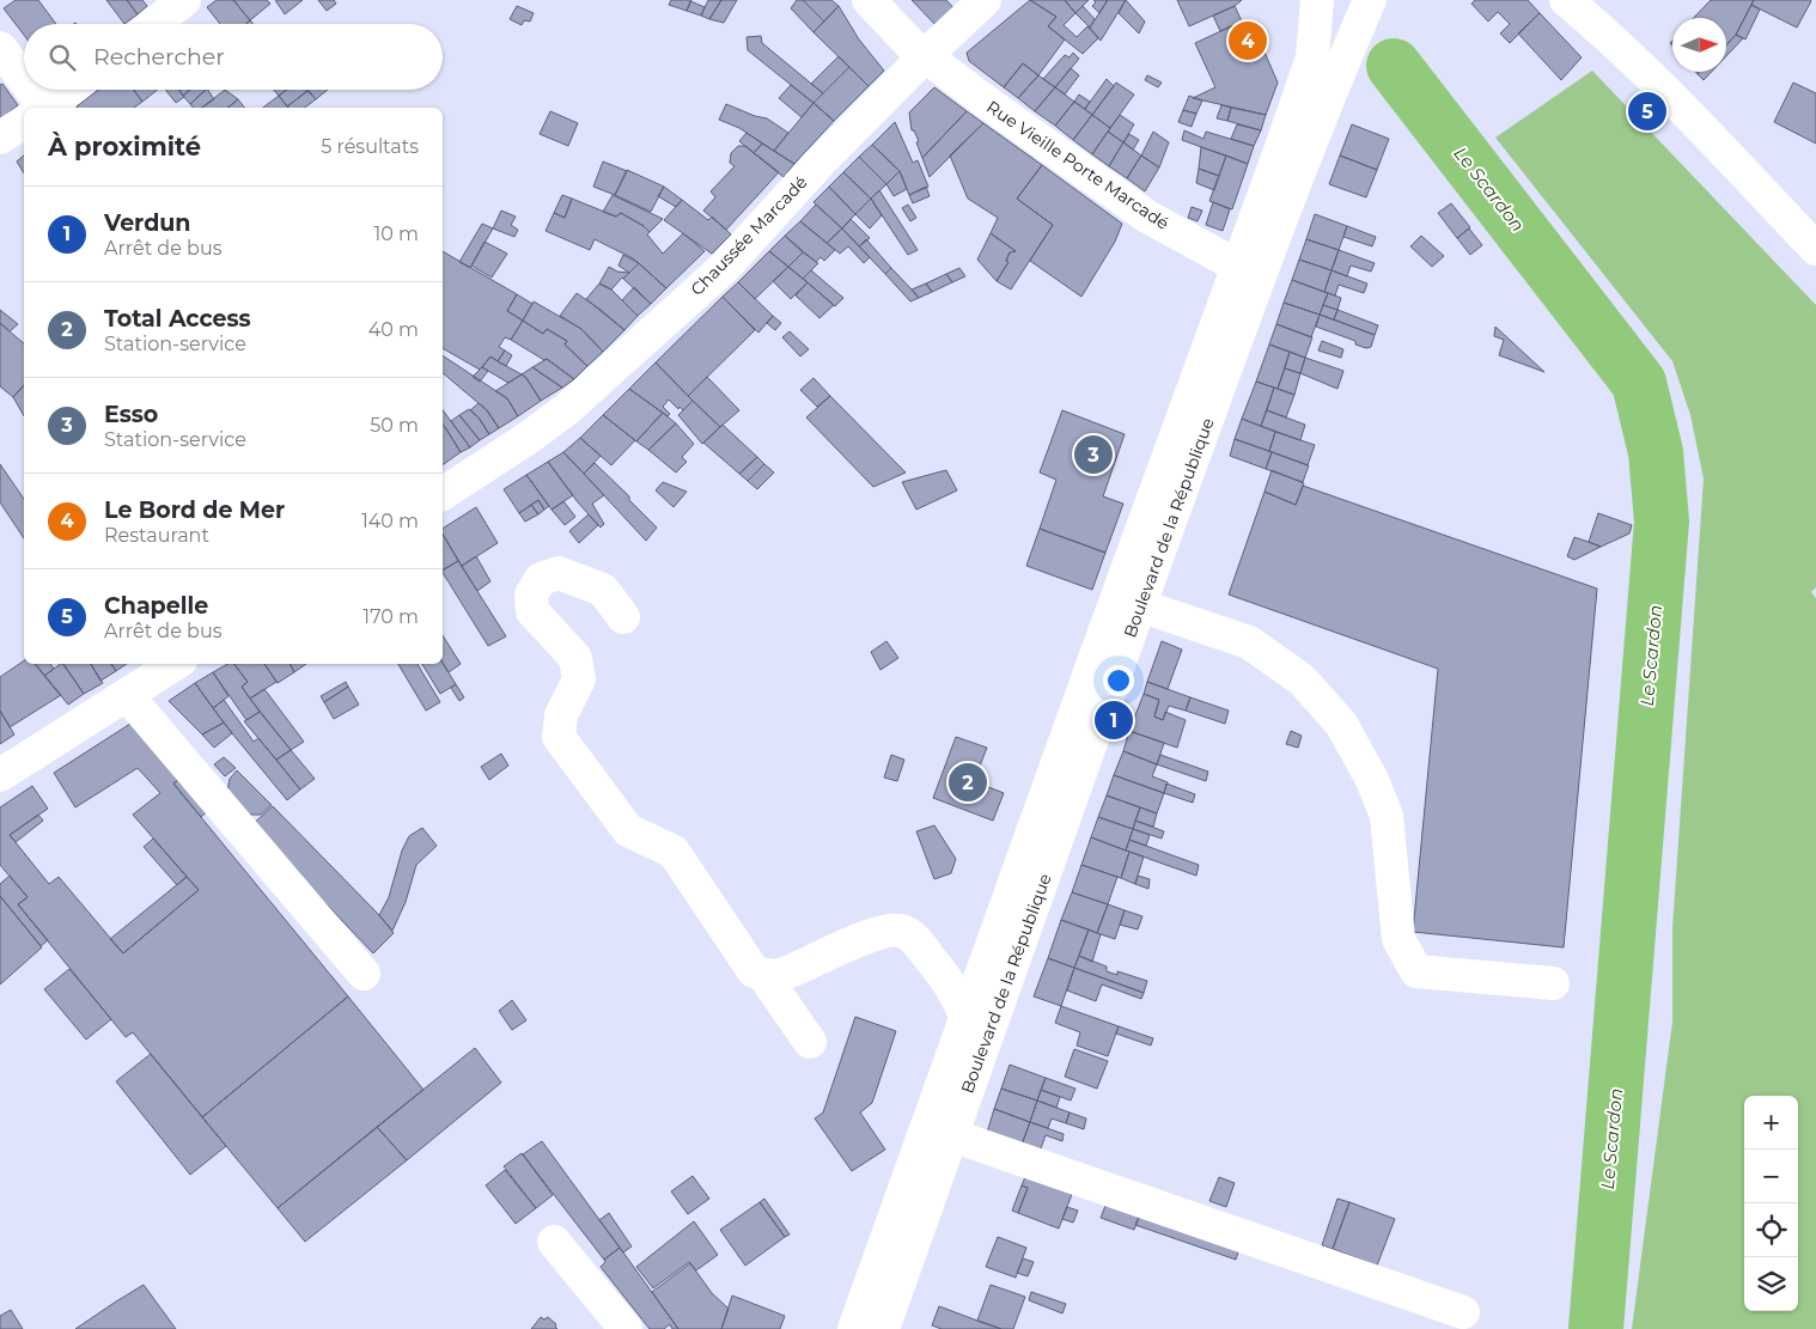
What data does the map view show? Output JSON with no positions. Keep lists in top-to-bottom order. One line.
{"streets":{"main road":["Rue Vieille Porte Marcadé","Chaussée Marcadé","Boulevard de la République"]},"crossings":[["Rue Vieille Porte Marcadé","Chaussée Marcadé"],["Rue Vieille Porte Marcadé","Boulevard de la République"]],"water":["Le Scardon"],"north":"right","page":{"pins":["4","5","3","1","2"],"search":"Rechercher","heading":["À proximité","5 résultats"],"list":[{"mark":"1","name":"Verdun","note":"Arrêt de bus","value":"10 m"},{"mark":"2","name":"Total Access","note":"Station-service","value":"40 m"},{"mark":"3","name":"Esso","note":"Station-service","value":"50 m"},{"mark":"4","name":"Le Bord de Mer","note":"Restaurant","value":"140 m"},{"mark":"5","name":"Chapelle","note":"Arrêt de bus","value":"170 m"}],"map_buttons":["+","−"]}}
